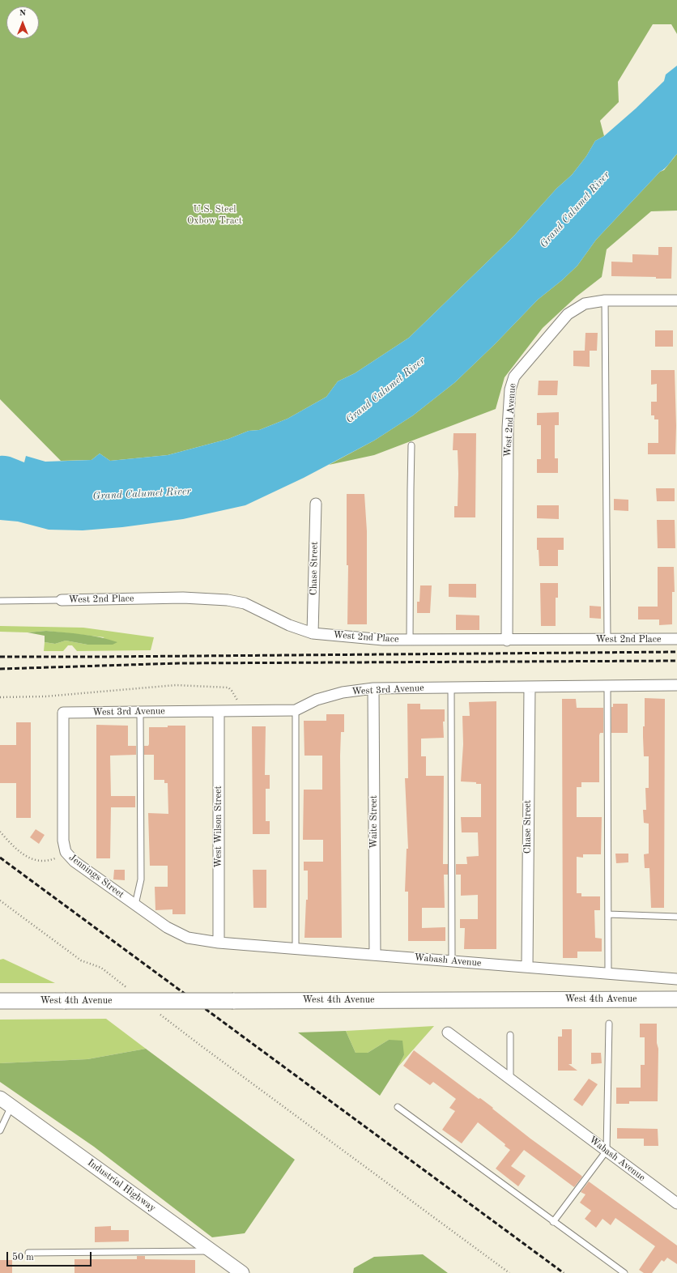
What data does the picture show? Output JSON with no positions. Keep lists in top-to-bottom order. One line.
{"streets":{"main road":["West 4th Avenue"],"street":["West 2nd Avenue","Chase Street","West 2nd Place","West 3rd Avenue","Waite Street","West Wilson Street","Jennings Street","Wabash Avenue","Industrial Highway"]},"crossings":[["West 2nd Avenue","West 2nd Place"],["Chase Street","West 2nd Place"],["Chase Street","West 3rd Avenue"],["Chase Street","Wabash Avenue"],["West 3rd Avenue","Waite Street"],["West 3rd Avenue","West Wilson Street"],["West 3rd Avenue","Jennings Street"],["Waite Street","Wabash Avenue"],["West Wilson Street","Jennings Street"],["West Wilson Street","Wabash Avenue"],["Jennings Street","Wabash Avenue"]],"water":["Grand Calumet River"],"parks":["U.S. Steel Oxbow Tract"],"scale_bar":"50 m","north":"top"}
